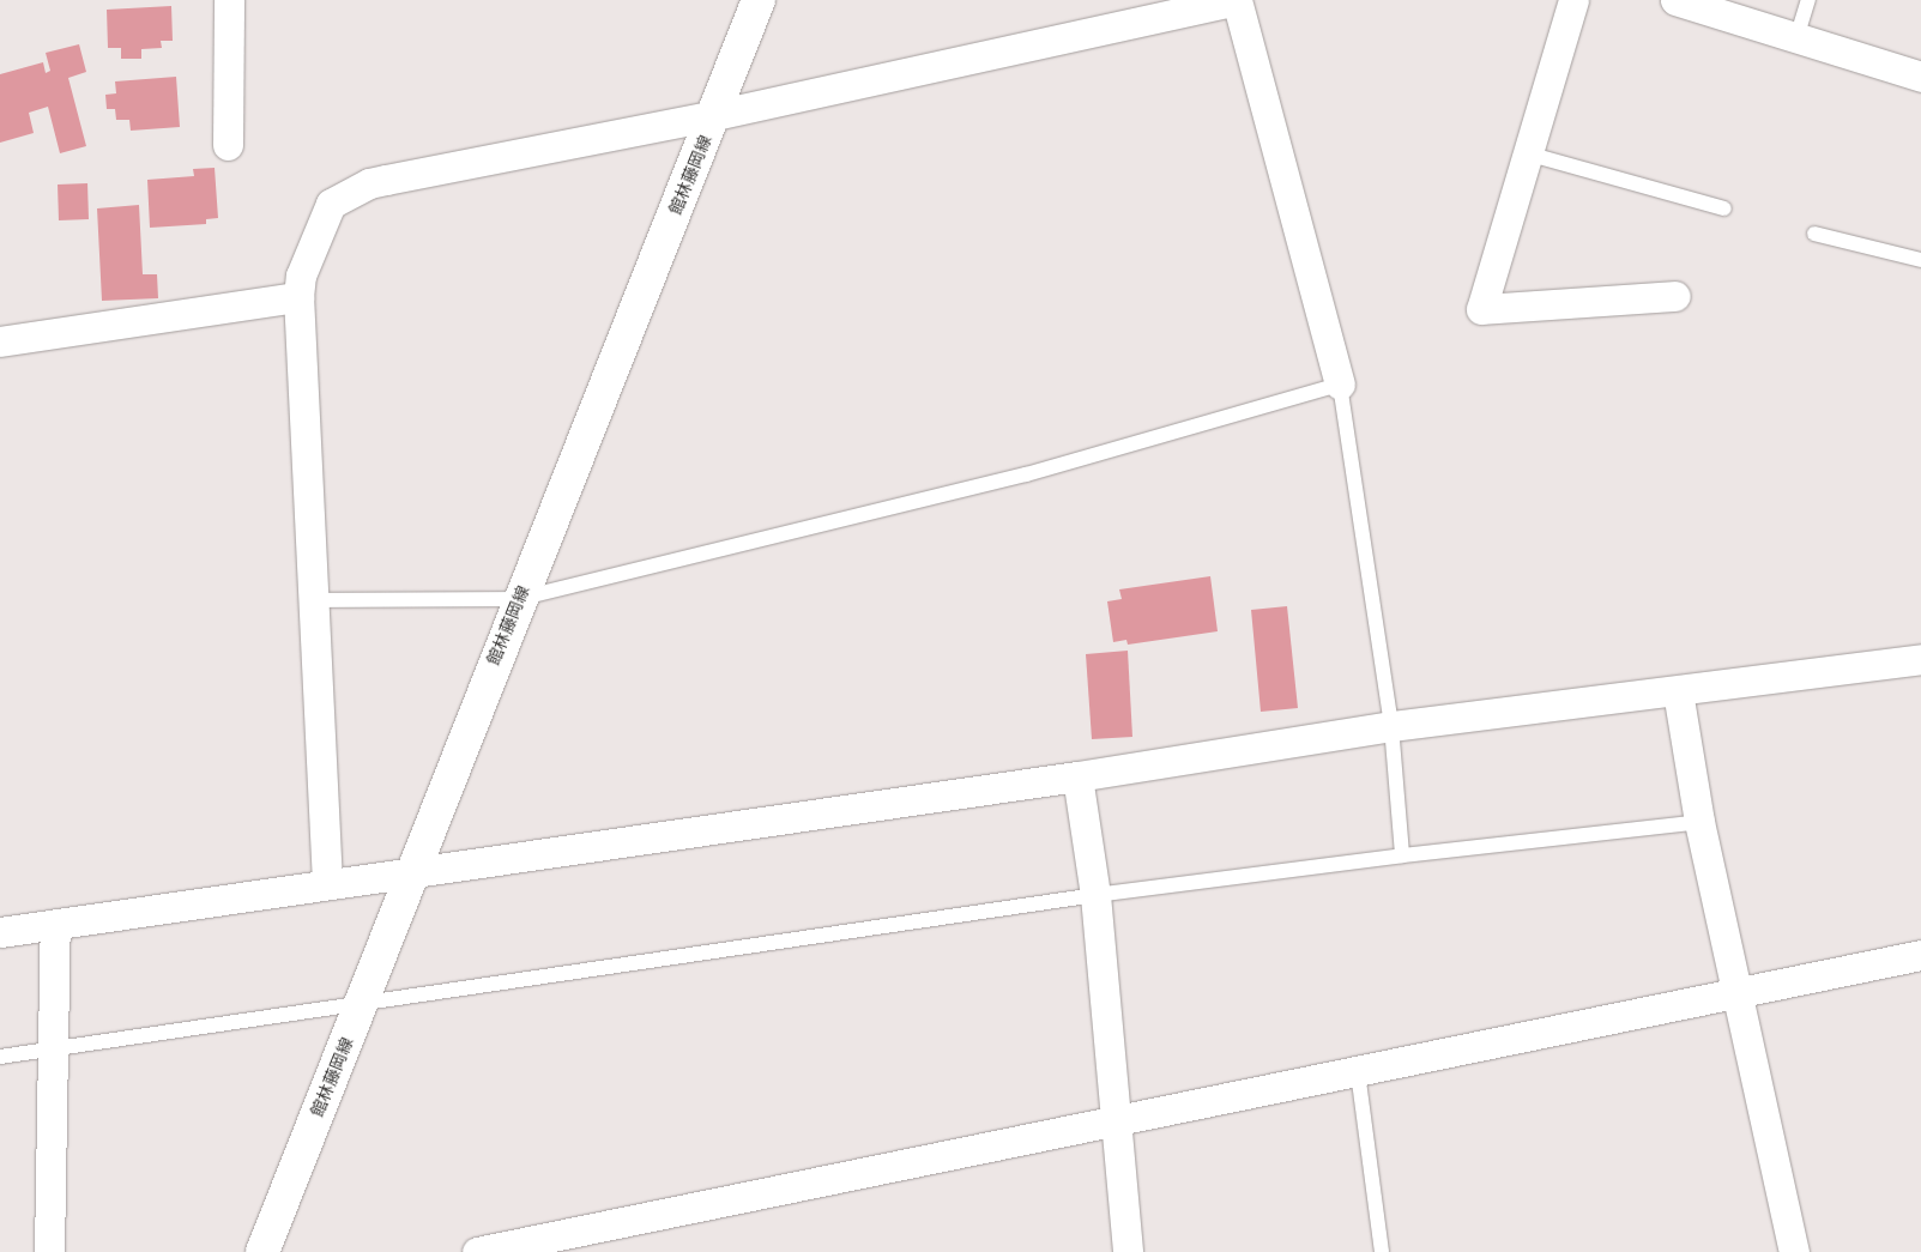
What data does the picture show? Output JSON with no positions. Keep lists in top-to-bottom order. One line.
{"streets":{"main road":["館林藤岡線"]}}
